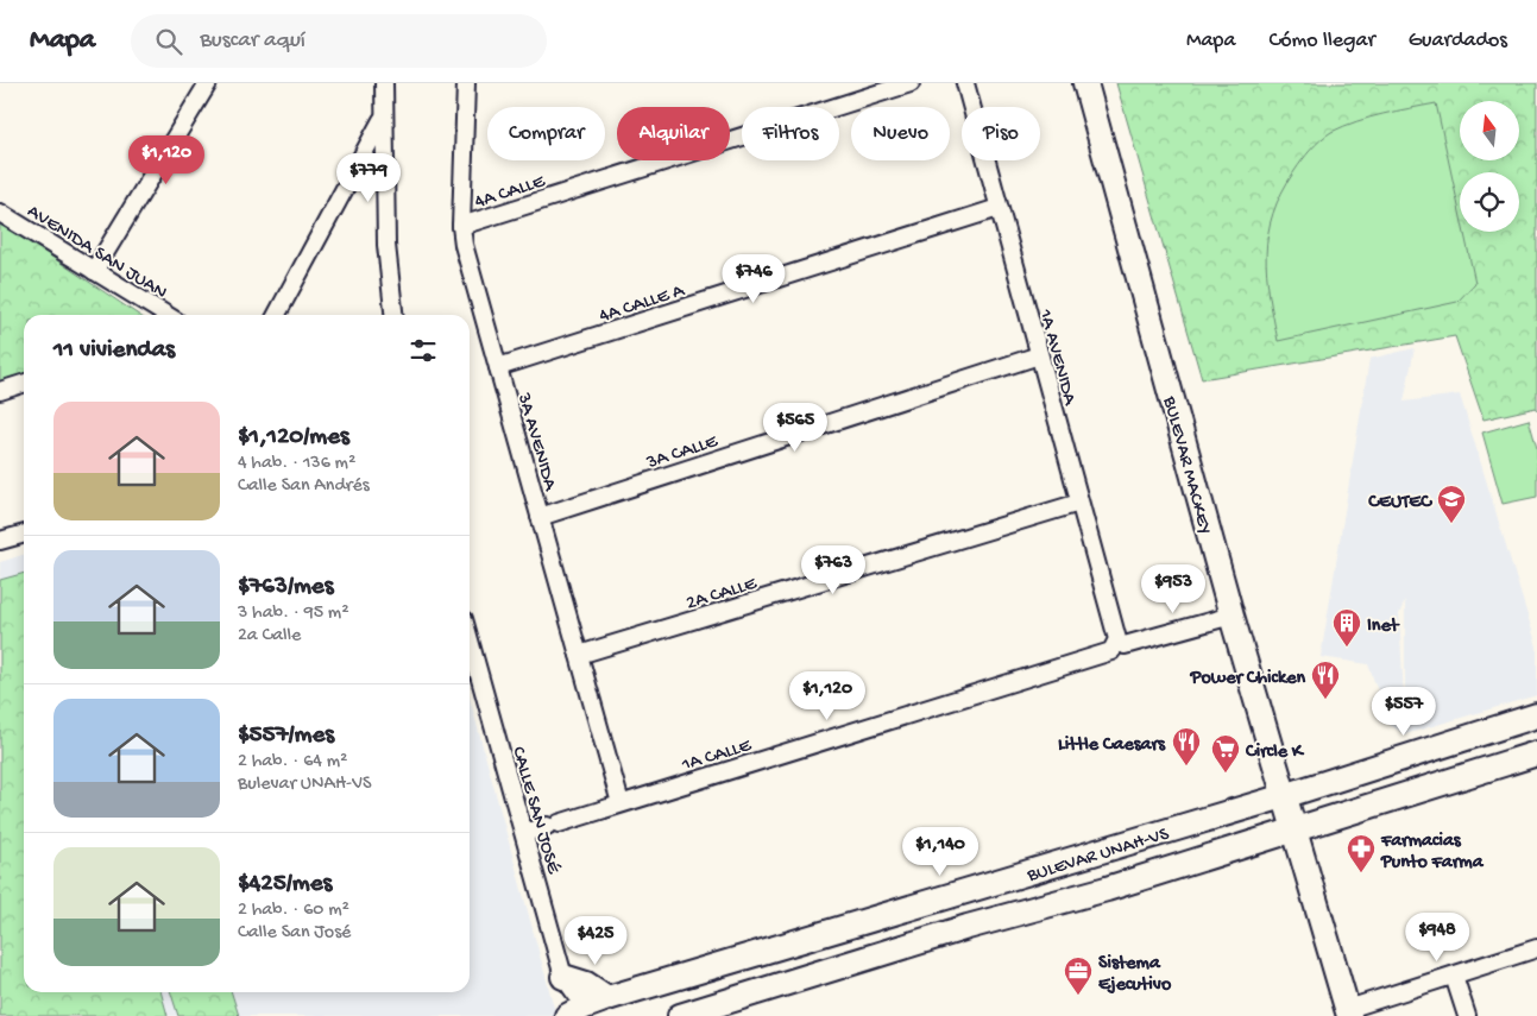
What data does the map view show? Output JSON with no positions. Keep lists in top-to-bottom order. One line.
{"streets":{"main road":["BULEVAR MACKEY","BULEVAR UNAH-VS"],"street":["4A CALLE","AVENIDA SAN JUAN","4A CALLE A","1A AVENIDA","3A AVENIDA","3A CALLE","2A CALLE","1A CALLE","CALLE SAN JOSÉ"]},"crossings":[["4A CALLE","3A AVENIDA"],["4A CALLE A","1A AVENIDA"],["4A CALLE A","3A AVENIDA"],["1A AVENIDA","3A CALLE"],["1A AVENIDA","2A CALLE"],["1A AVENIDA","1A CALLE"],["3A AVENIDA","3A CALLE"],["3A AVENIDA","2A CALLE"],["3A AVENIDA","1A CALLE"],["BULEVAR MACKEY","1A CALLE"],["BULEVAR MACKEY","BULEVAR UNAH-VS"],["1A CALLE","CALLE SAN JOSÉ"]],"places":{"school or university":["CEUTEC"],"building":["Inet"],"restaurant":["Power Chicken","Little Caesars"],"supermarket":["Circle K"],"pharmacy":["Farmacias Punto Farma"],"office":["Sistema Ejecutivo"]},"north":"top","page":{"header":"Mapa","search":"Buscar aquí","nav":["Mapa","Cómo llegar","Guardados"],"chip":["Comprar","Alquilar","Filtros","Nuevo","Piso"],"price":["$1,120","$779","$746","$565","$763","$953","$1,120","$557","$1,140","$948","$425"],"heading":"11 viviendas","list":[{"name":"$1,120/mes","note":"4 hab. · 136 m² · Calle San Andrés"},{"name":"$763/mes","note":"3 hab. · 95 m² · 2a Calle"},{"name":"$557/mes","note":"2 hab. · 64 m² · Bulevar UNAH-VS"},{"name":"$425/mes","note":"2 hab. · 60 m² · Calle San José"}]}}
